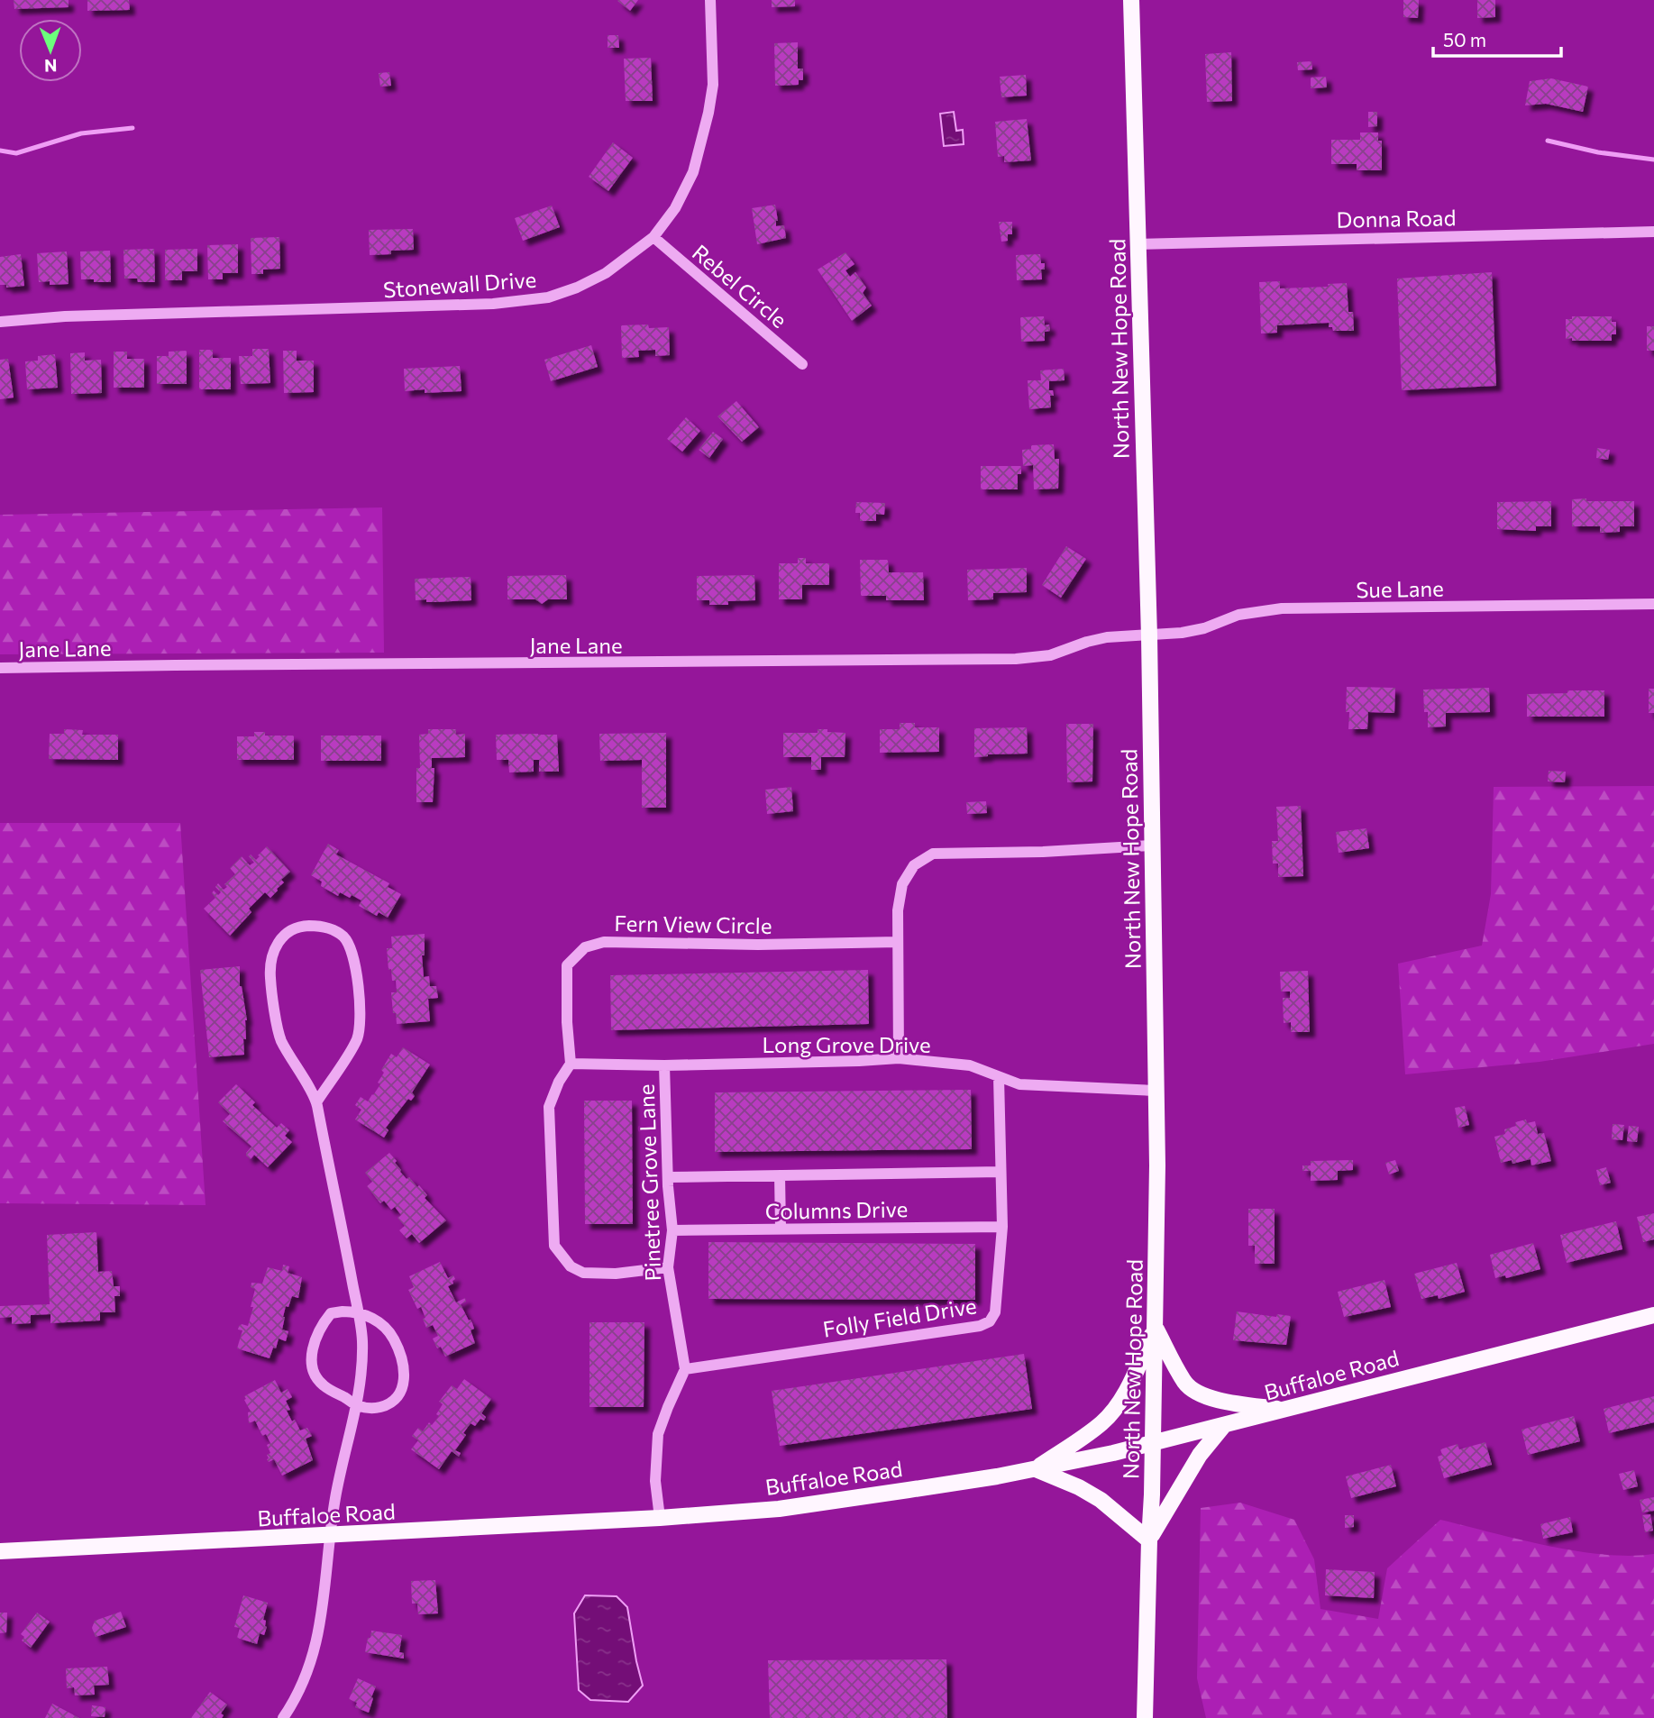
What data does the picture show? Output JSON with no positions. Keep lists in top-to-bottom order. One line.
{"streets":{"main road":["North New Hope Road","Buffaloe Road"],"street":["Donna Road","Stonewall Drive","Rebel Circle","Sue Lane","Jane Lane","Fern View Circle","Long Grove Drive","Pinetree Grove Lane","Columns Drive","Folly Field Drive"]},"crossings":[["Donna Road","North New Hope Road"],["Stonewall Drive","Rebel Circle"],["North New Hope Road","Sue Lane"],["North New Hope Road","Jane Lane"],["North New Hope Road","Long Grove Drive"],["North New Hope Road","Buffaloe Road"],["Sue Lane","Jane Lane"],["Fern View Circle","Long Grove Drive"],["Long Grove Drive","Pinetree Grove Lane"],["Long Grove Drive","Folly Field Drive"],["Pinetree Grove Lane","Columns Drive"],["Pinetree Grove Lane","Folly Field Drive"],["Columns Drive","Folly Field Drive"]],"scale_bar":"50 m","north":"bottom"}
